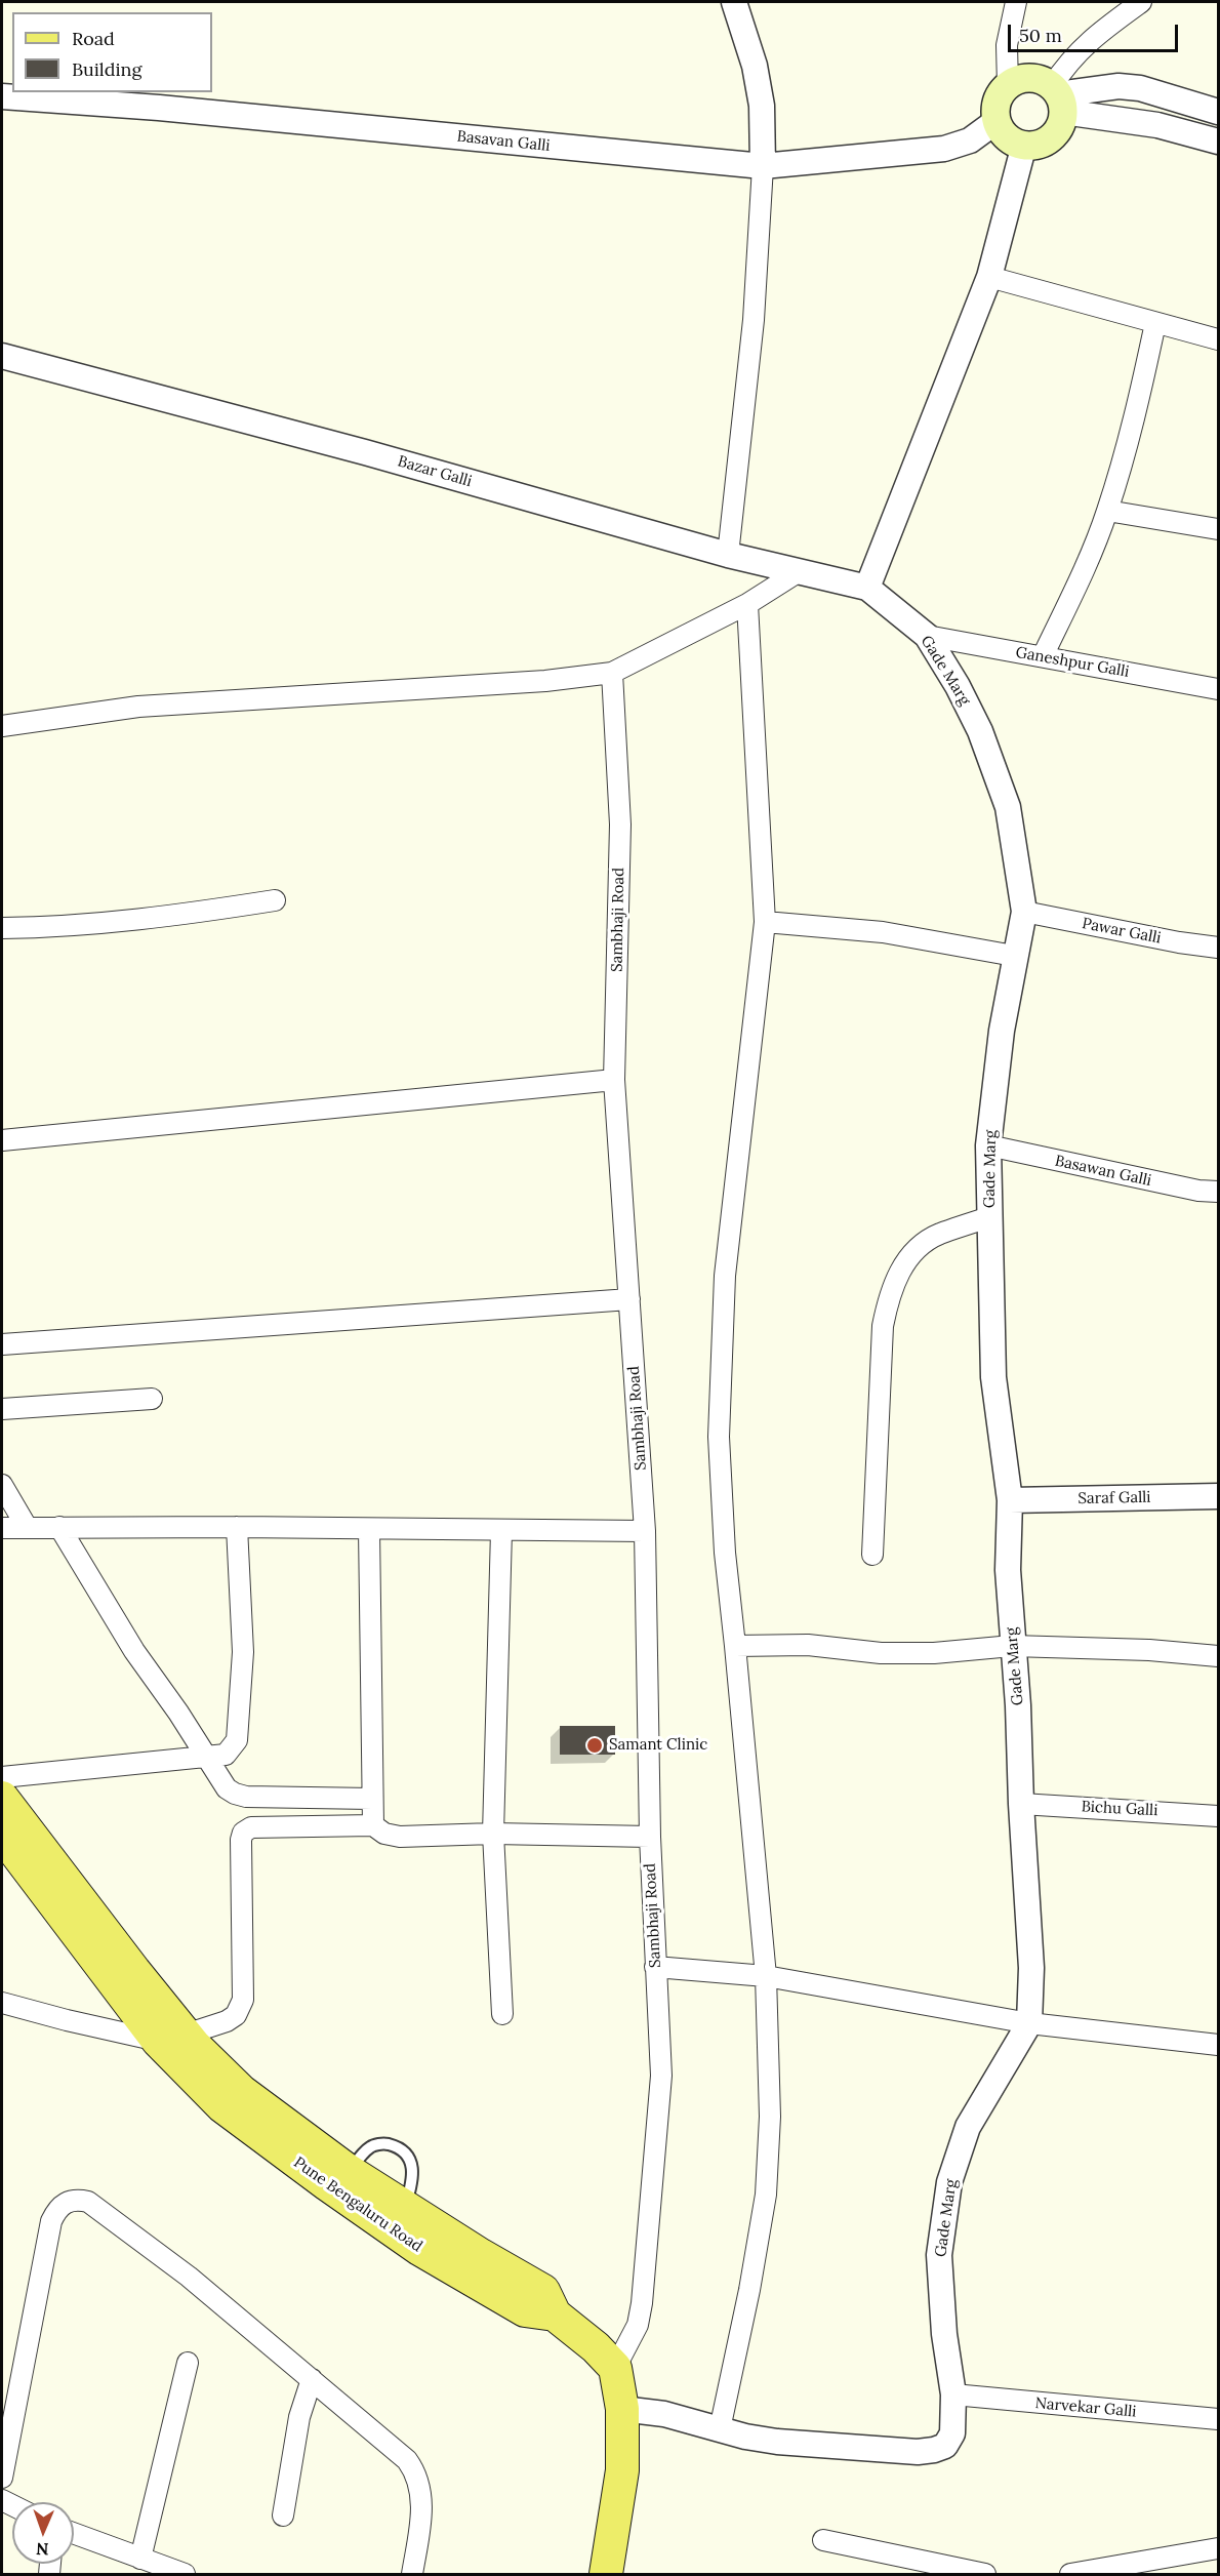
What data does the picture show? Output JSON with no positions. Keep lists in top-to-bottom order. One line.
{"streets":{"main road":["Pune Bengaluru Road"],"street":["Basavan Galli","Bazar Galli","Ganeshpur Galli","Gade Marg","Sambhaji Road","Pawar Galli","Basawan Galli","Saraf Galli","Bichu Galli","Narvekar Galli"]},"crossings":[["Bazar Galli","Gade Marg"],["Ganeshpur Galli","Gade Marg"],["Gade Marg","Pawar Galli"],["Gade Marg","Basawan Galli"],["Gade Marg","Saraf Galli"],["Gade Marg","Bichu Galli"],["Gade Marg","Narvekar Galli"]],"places":["Samant Clinic"],"legend":["Road","Building"],"scale_bar":"50 m","north":"bottom"}
